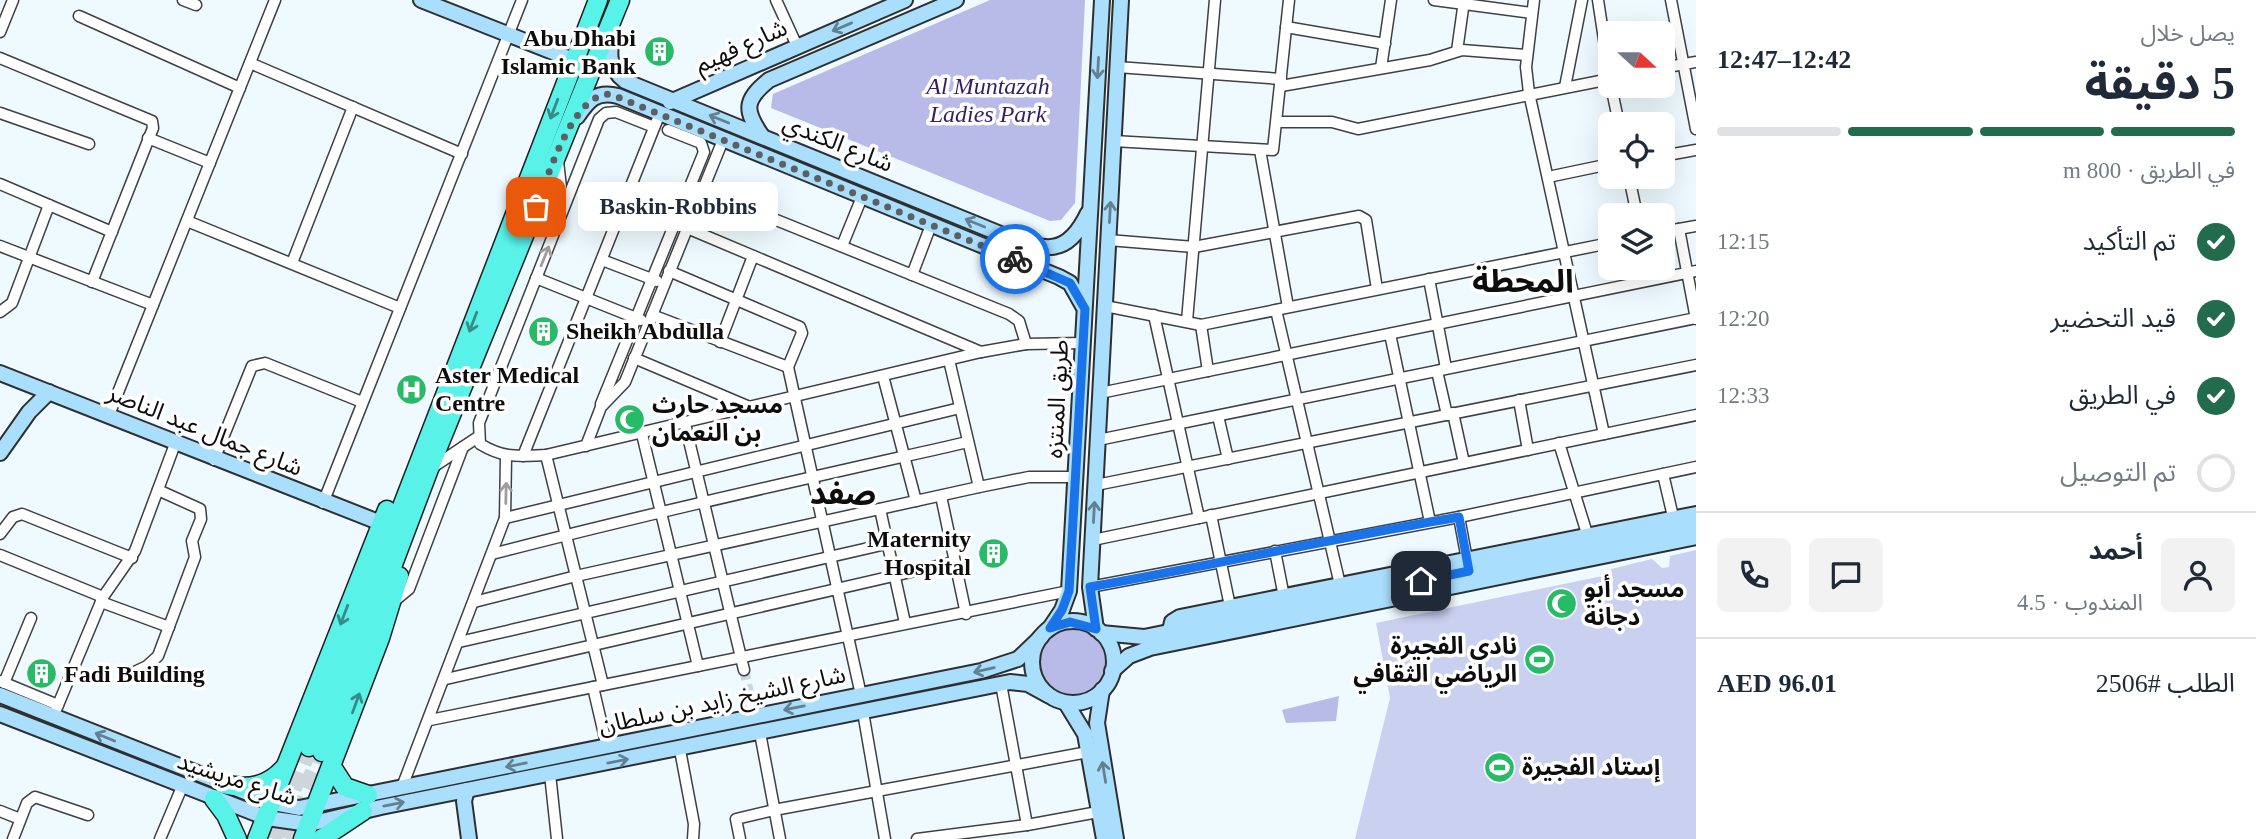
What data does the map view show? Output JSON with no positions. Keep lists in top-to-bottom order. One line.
{"streets":{"street":["شارع فهيم","شارع الكندي","طريق المنتزه","شارع جمال عبد الناصر","شارع الشيخ زايد بن سلطان","شارع مريشيد"]},"crossings":[["شارع فهيم","شارع الكندي"],["شارع الكندي","طريق المنتزه"],["طريق المنتزه","شارع الشيخ زايد بن سلطان"],["شارع الشيخ زايد بن سلطان","شارع مريشيد"]],"districts":["المحطة","صفد"],"parks":["Al Muntazah Ladies Park"],"places":{"building":["Abu Dhabi Islamic Bank","Sheikh Abdulla","Maternity Hospital","Fadi Building"],"other":["Baskin-Robbins"],"hospital":["Aster Medical Centre"],"mosque":["مسجد حارث بن النعمان","مسجد أبو دجانة"],"sports":["نادي الفجيرة الرياضي الثقافي","إستاد الفجيرة"]},"north":"right","page":{"heading":["5 دقيقة","يصل خلال","12:42–12:47"],"panel":["أحمد","المندوب · 4.5","الطلب #2506","AED 96.01"],"bar":"في الطريق · 800 m","bubble":"Baskin-Robbins","list":[["تم التأكيد","12:15"],["قيد التحضير","12:20"],["في الطريق","12:33"],"تم التوصيل"]}}
